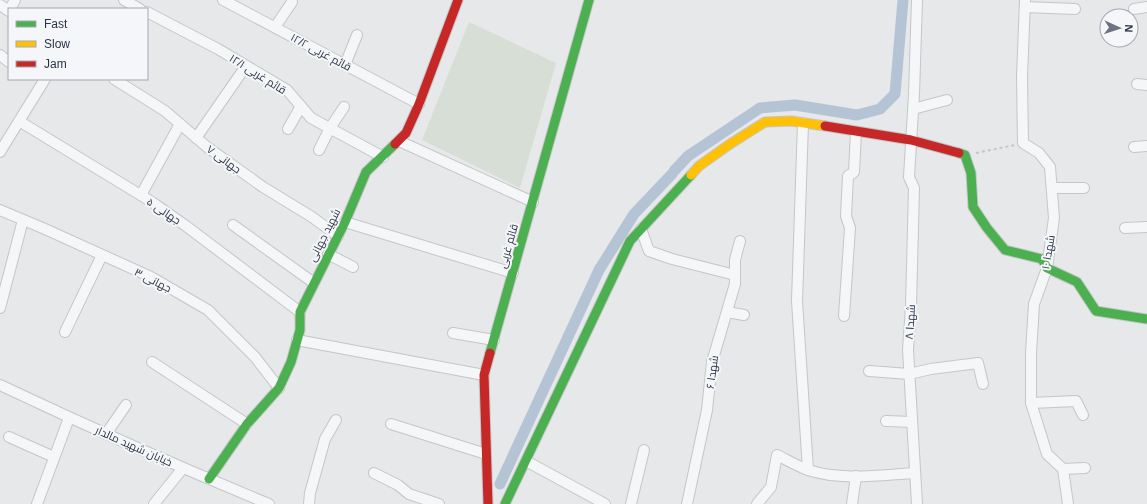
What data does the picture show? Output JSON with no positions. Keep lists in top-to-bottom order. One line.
{"streets":{"street":["قائم غربی ۱۲/۲","قائم غربی ۱۲/۱","جهانی ۷","جهانی ۵","شهید جهانی","قائم غربی","شهدا ۱۰","جهانی ۳","شهدا ۸","شهدا ۶","خیابان شهید مالدار"]},"crossings":[["قائم غربی ۱۲/۲","شهید جهانی"],["قائم غربی ۱۲/۱","شهید جهانی"],["جهانی ۷","شهید جهانی"],["جهانی ۵","شهید جهانی"],["شهید جهانی","جهانی ۳"],["شهید جهانی","خیابان شهید مالدار"]],"legend":["Fast","Slow","Jam"],"north":"right"}
